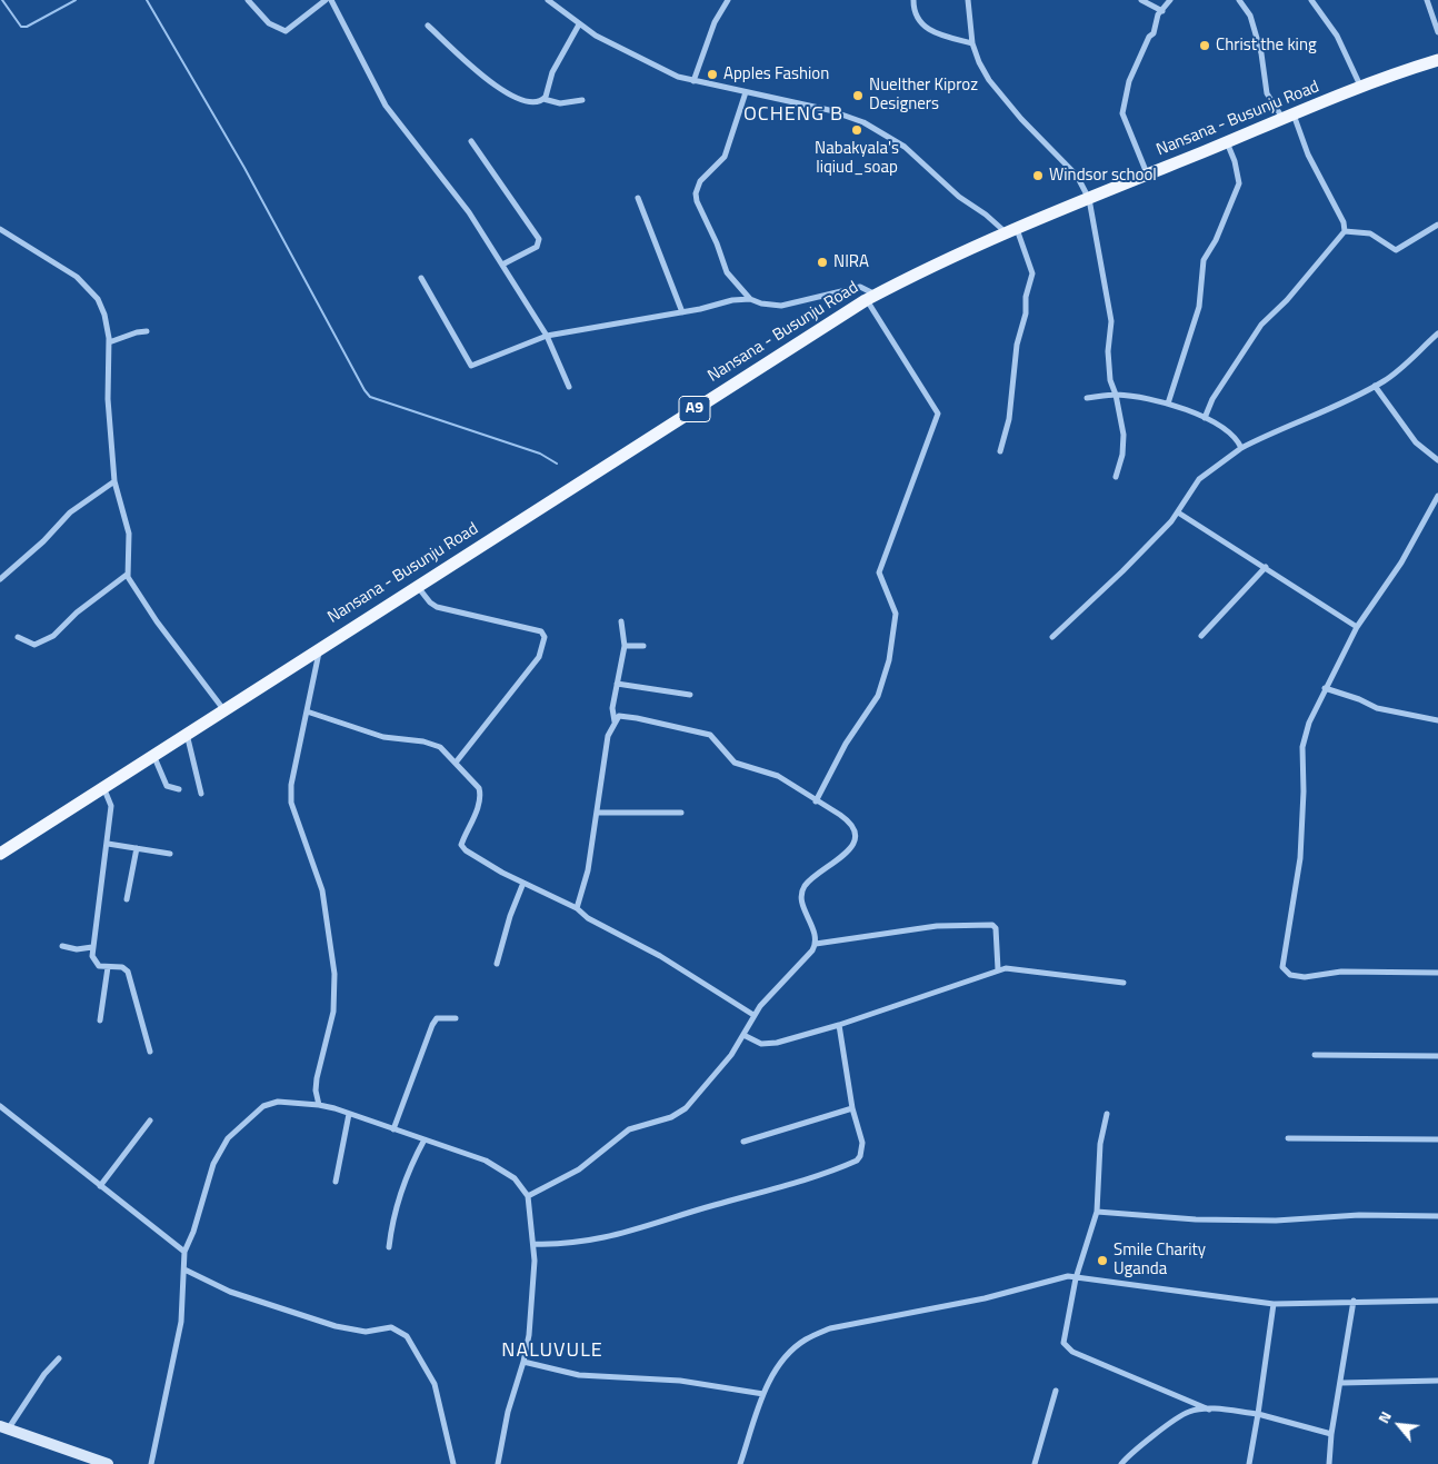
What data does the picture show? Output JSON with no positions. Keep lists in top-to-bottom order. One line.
{"streets":{"main road":["Nansana - Busunju Road","A9"]},"districts":["OCHENG B","NALUVULE"],"places":["Christ the king","Apples Fashion","Nuelther Kiproz Designers","Nabakyala's liqiud_soap","Windsor school","NIRA","Smile Charity Uganda"],"north":"top left"}
